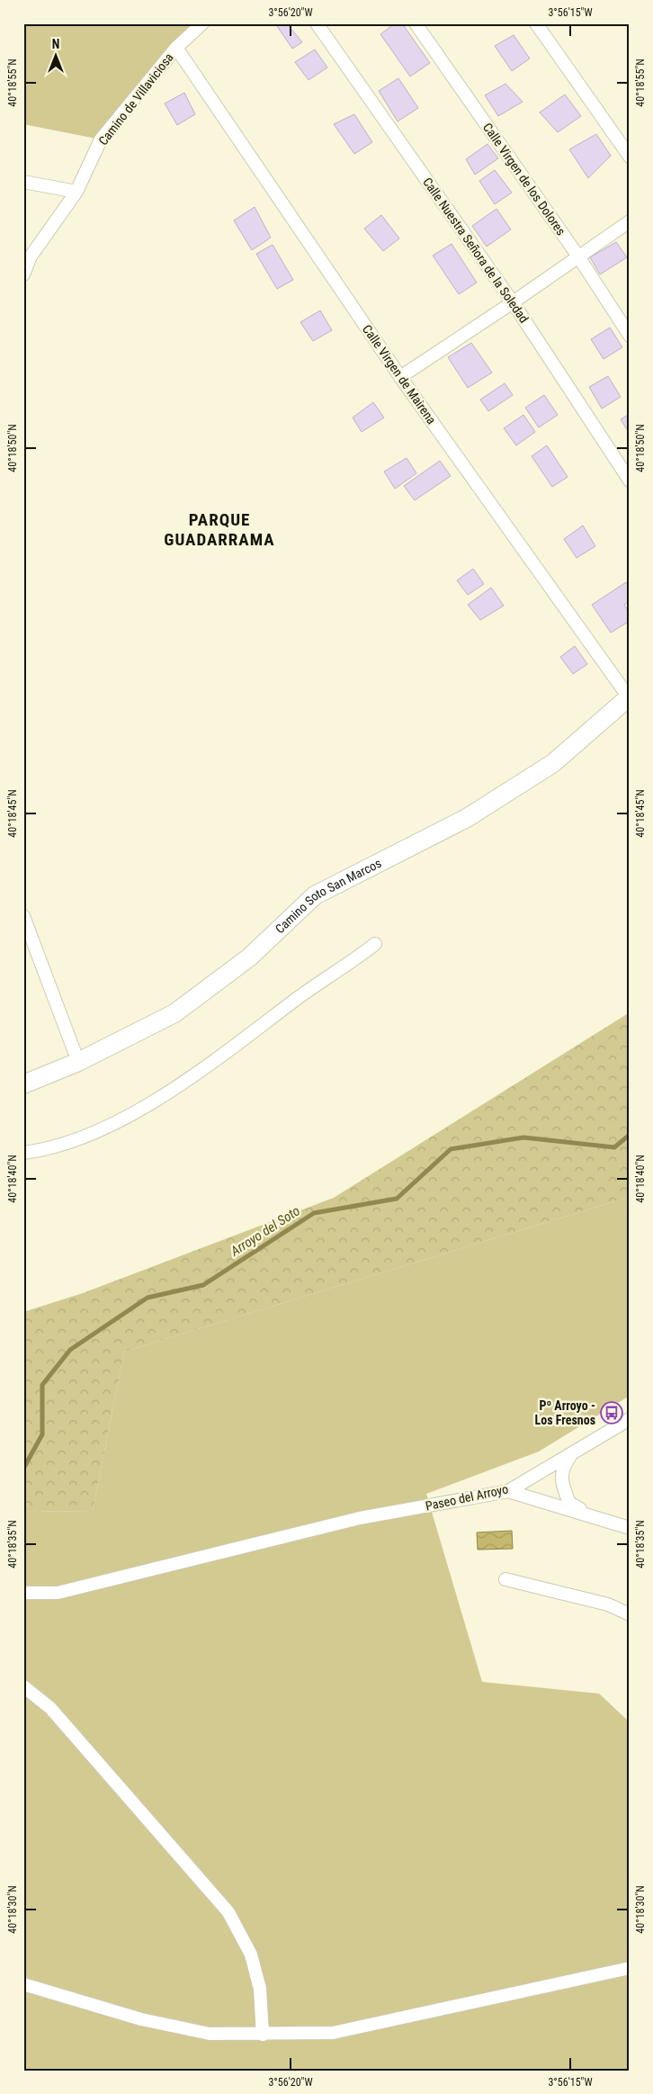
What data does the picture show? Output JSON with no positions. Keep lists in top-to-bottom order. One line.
{"streets":{"street":["Camino de Villaviciosa","Calle Virgen de los Dolores","Calle Nuestra Señora de la Soledad","Calle Virgen de Mairena","Camino Soto San Marcos","Paseo del Arroyo"]},"crossings":[["Camino de Villaviciosa","Calle Virgen de Mairena"],["Calle Virgen de Mairena","Camino Soto San Marcos"]],"districts":["PARQUE GUADARRAMA"],"water":["Arroyo del Soto"],"places":{"bus stop":["Pº Arroyo - Los Fresnos"]},"north":"top","coordinates":["3°56'20\"W","3°56'15\"W","40°18'55\"N","40°18'50\"N","40°18'45\"N","40°18'40\"N","40°18'35\"N","40°18'30\"N"]}
